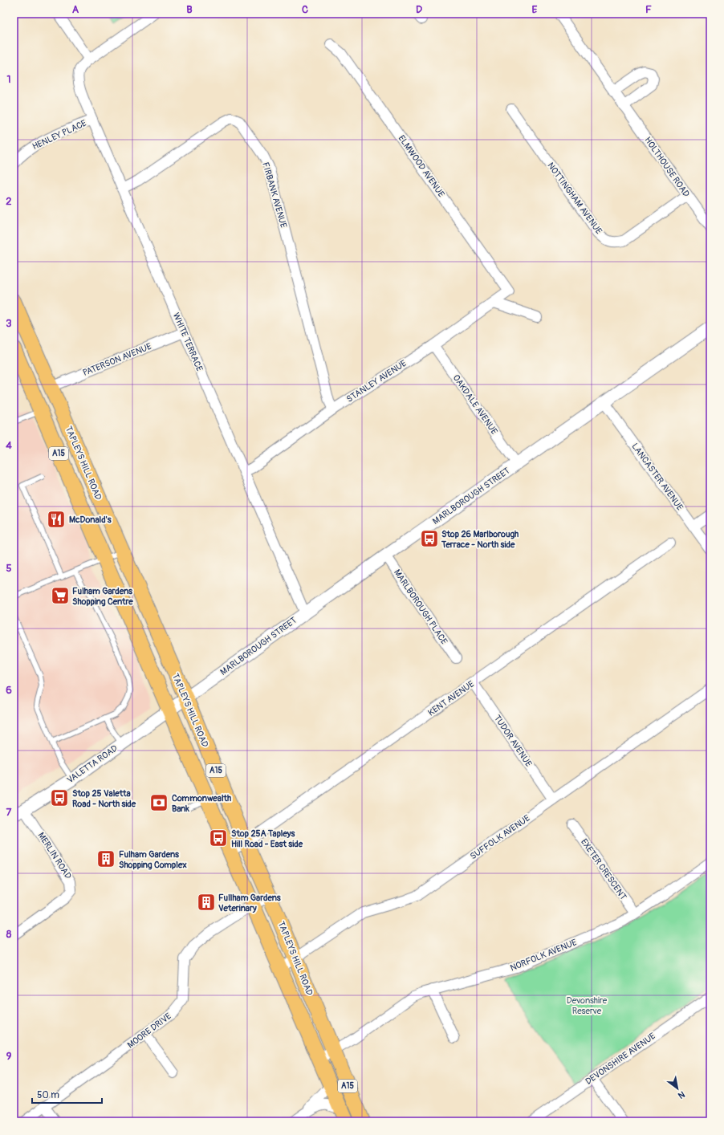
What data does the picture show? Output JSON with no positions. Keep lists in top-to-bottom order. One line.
{"streets":{"main road":["A15","TAPLEYS HILL ROAD"],"street":["HENLEY PLACE","ELMWOOD AVENUE","HOLTHOUSE ROAD","FIRBANK AVENUE","NOTTINGHAM AVENUE","WHITE TERRACE","PATERSON AVENUE","STANLEY AVENUE","OAKDALE AVENUE","LANCASTER AVENUE","MARLBOROUGH STREET","MARLBOROUGH PLACE","KENT AVENUE","TUDOR AVENUE","VALETTA ROAD","SUFFOLK AVENUE","MERLIN ROAD","EXETER CRESCENT","NORFOLK AVENUE","MOORE DRIVE","DEVONSHIRE AVENUE"]},"crossings":[["HENLEY PLACE","WHITE TERRACE"],["ELMWOOD AVENUE","STANLEY AVENUE"],["HOLTHOUSE ROAD","NOTTINGHAM AVENUE"],["FIRBANK AVENUE","WHITE TERRACE"],["FIRBANK AVENUE","STANLEY AVENUE"],["WHITE TERRACE","PATERSON AVENUE"],["WHITE TERRACE","STANLEY AVENUE"],["WHITE TERRACE","MARLBOROUGH STREET"],["PATERSON AVENUE","TAPLEYS HILL ROAD"],["STANLEY AVENUE","OAKDALE AVENUE"],["OAKDALE AVENUE","MARLBOROUGH STREET"],["TAPLEYS HILL ROAD","MARLBOROUGH STREET"],["TAPLEYS HILL ROAD","KENT AVENUE"],["TAPLEYS HILL ROAD","VALETTA ROAD"],["TAPLEYS HILL ROAD","SUFFOLK AVENUE"],["TAPLEYS HILL ROAD","NORFOLK AVENUE"],["TAPLEYS HILL ROAD","MOORE DRIVE"],["LANCASTER AVENUE","MARLBOROUGH STREET"],["MARLBOROUGH STREET","MARLBOROUGH PLACE"],["MARLBOROUGH STREET","VALETTA ROAD"],["KENT AVENUE","TUDOR AVENUE"],["TUDOR AVENUE","SUFFOLK AVENUE"],["VALETTA ROAD","MERLIN ROAD"],["EXETER CRESCENT","NORFOLK AVENUE"]],"parks":["Devonshire Reserve"],"places":{"restaurant":["McDonald's"],"bus stop":["Stop 26 Marlborough Terrace - North side","Stop 25 Valetta Road - North side","Stop 25A Tapleys Hill Road - East side"],"supermarket":["Fulham Gardens Shopping Centre"],"bank":["Commonwealth Bank"],"building":["Fulham Gardens Shopping Complex","Fullham Gardens Veterinary"]},"scale_bar":"50 m","north":"bottom right","grid":{"columns":["A","B","C","D","E","F"],"rows":["1","2","3","4","5","6","7","8","9"]}}
